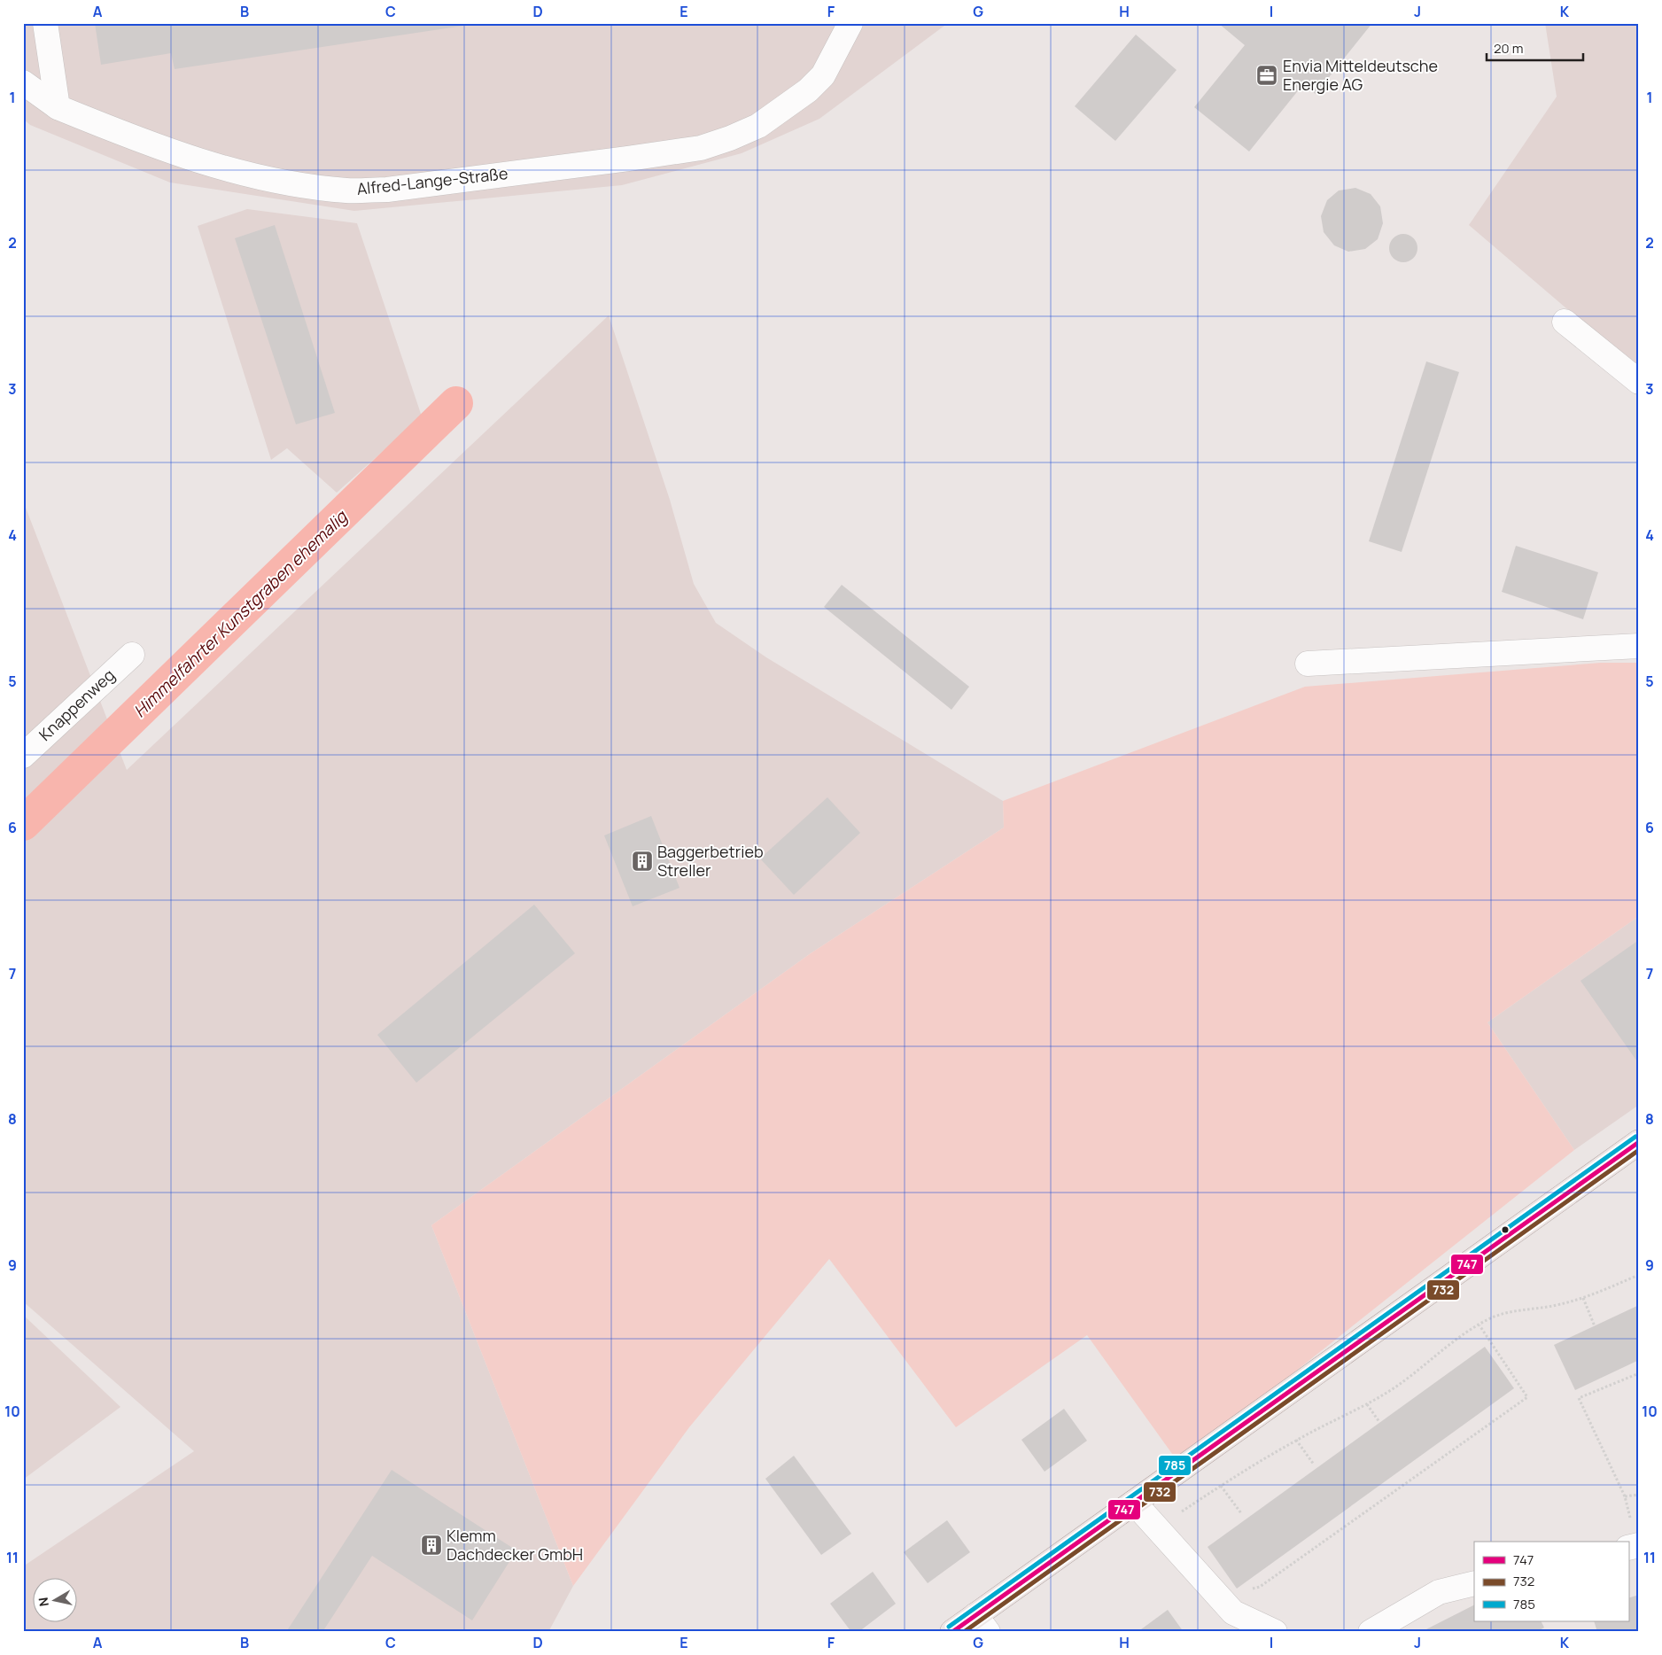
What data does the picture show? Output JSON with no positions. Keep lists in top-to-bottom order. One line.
{"streets":{"lane":["Alfred-Lange-Straße","Knappenweg"]},"water":["Himmelfahrter Kunstgraben ehemalig"],"places":{"office":["Envia Mitteldeutsche Energie AG"],"building":["Baggerbetrieb Streller","Klemm Dachdecker GmbH"]},"lines":["transit line 785","transit line 747","transit line 732"],"legend":["747","732","785"],"scale_bar":"20 m","north":"left","grid":{"columns":["A","B","C","D","E","F","G","H","I","J","K"],"rows":["1","2","3","4","5","6","7","8","9","10","11"]}}
